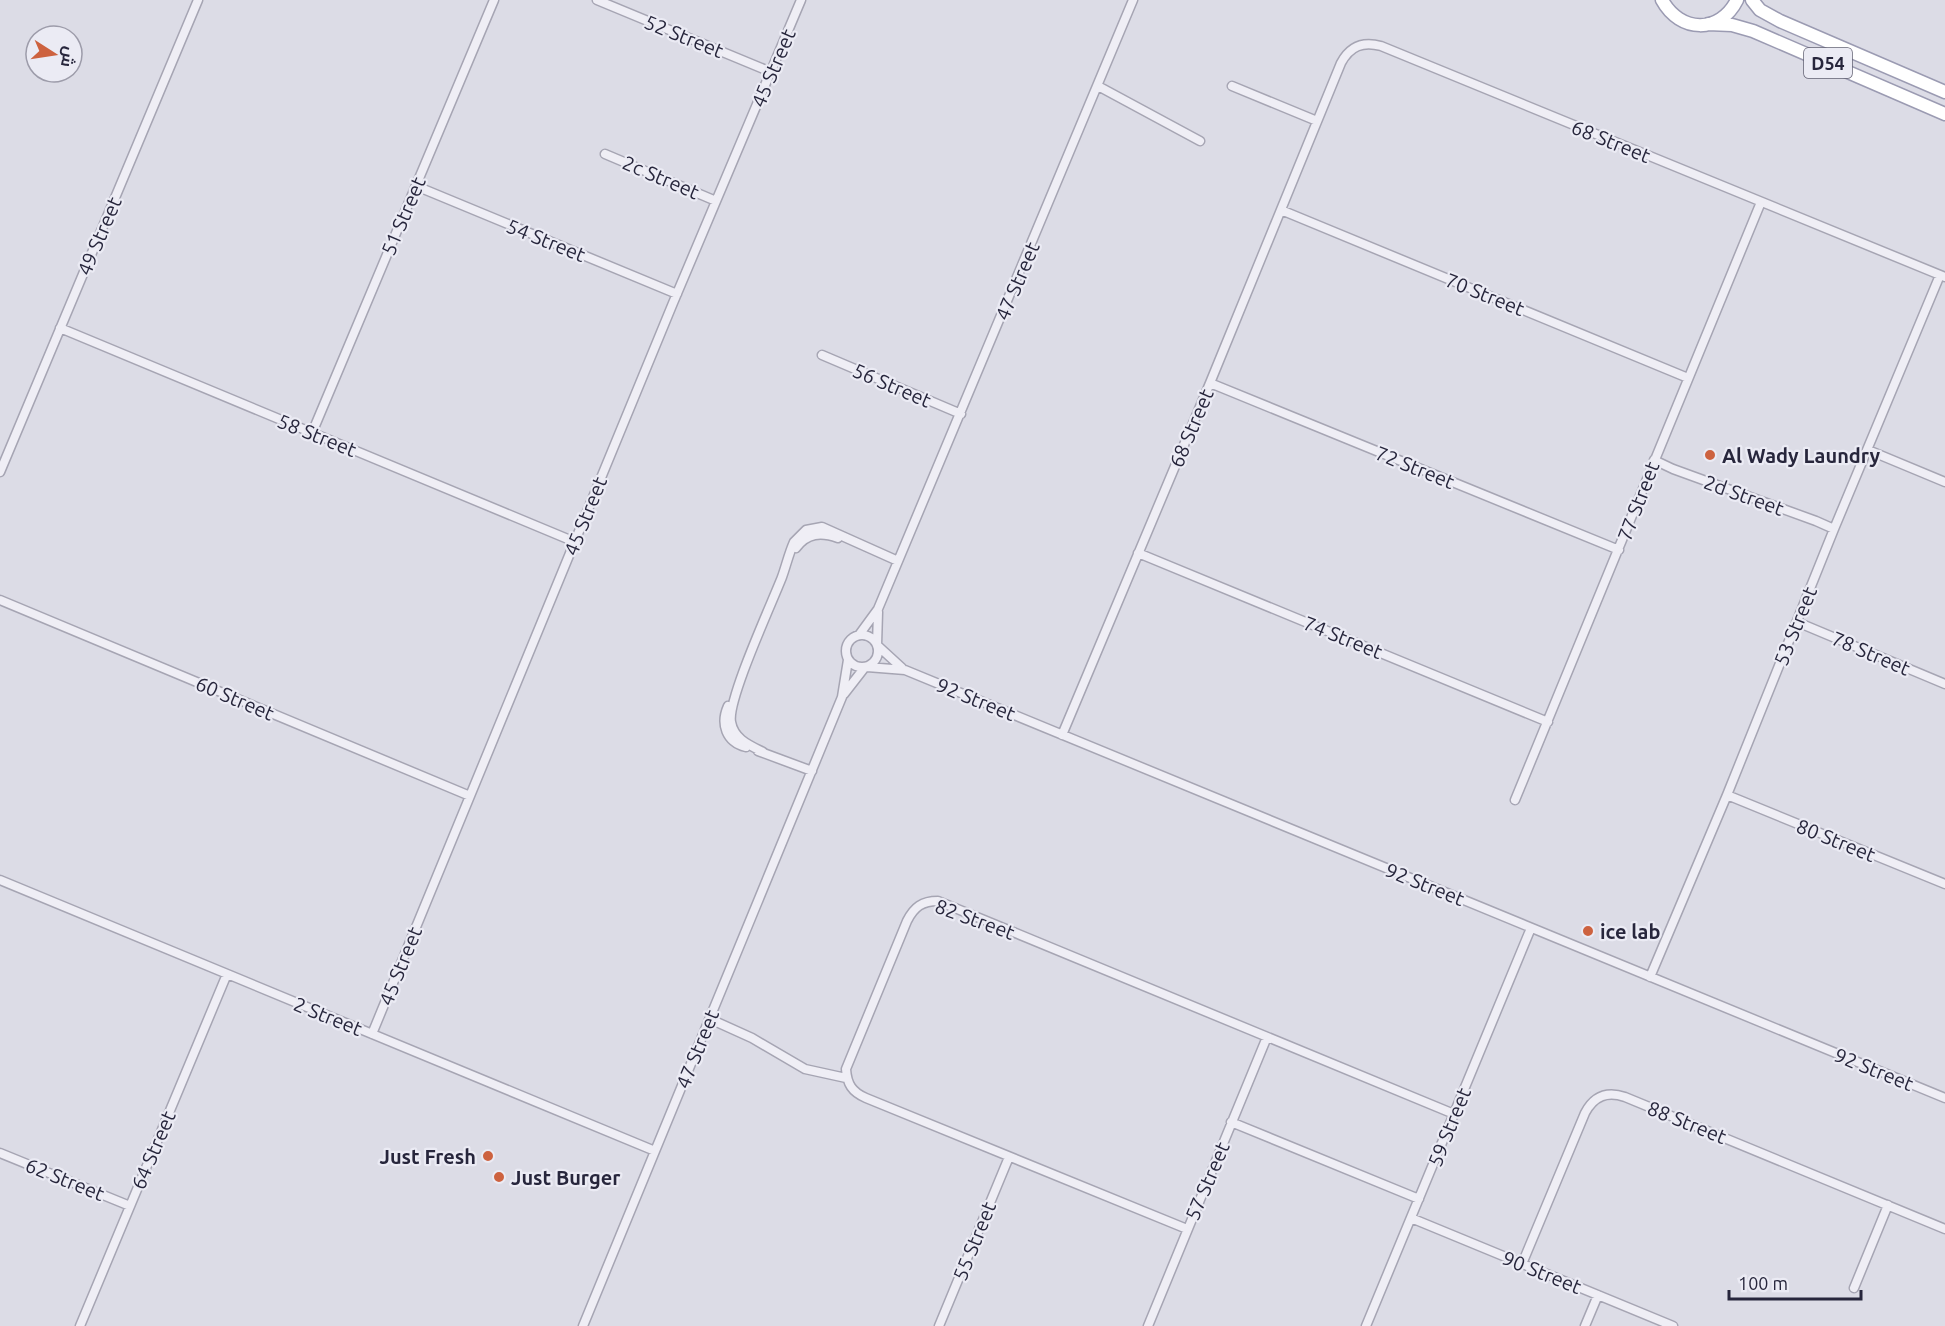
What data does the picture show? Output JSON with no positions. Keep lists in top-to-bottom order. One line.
{"streets":{"main road":["D54"],"street":["52 Street","45 Street","68 Street","2c Street","51 Street","49 Street","54 Street","47 Street","70 Street","56 Street","58 Street","72 Street","2d Street","77 Street","53 Street","74 Street","78 Street","60 Street","92 Street","80 Street","82 Street","2 Street","88 Street","59 Street","64 Street","62 Street","57 Street","55 Street","90 Street"]},"crossings":[["52 Street","45 Street"],["45 Street","2c Street"],["45 Street","54 Street"],["45 Street","58 Street"],["45 Street","60 Street"],["45 Street","2 Street"],["68 Street","70 Street"],["68 Street","72 Street"],["68 Street","77 Street"],["68 Street","53 Street"],["68 Street","74 Street"],["68 Street","92 Street"],["51 Street","54 Street"],["51 Street","58 Street"],["49 Street","58 Street"],["47 Street","56 Street"],["47 Street","92 Street"],["47 Street","2 Street"],["70 Street","77 Street"],["72 Street","77 Street"],["2d Street","77 Street"],["2d Street","53 Street"],["77 Street","74 Street"],["53 Street","78 Street"],["53 Street","92 Street"],["53 Street","80 Street"],["92 Street","59 Street"],["82 Street","59 Street"],["82 Street","57 Street"],["2 Street","64 Street"],["88 Street","90 Street"],["59 Street","90 Street"],["64 Street","62 Street"]],"places":["Al Wady Laundry","ice lab","Just Fresh","Just Burger"],"scale_bar":"100 m","north":"right"}
